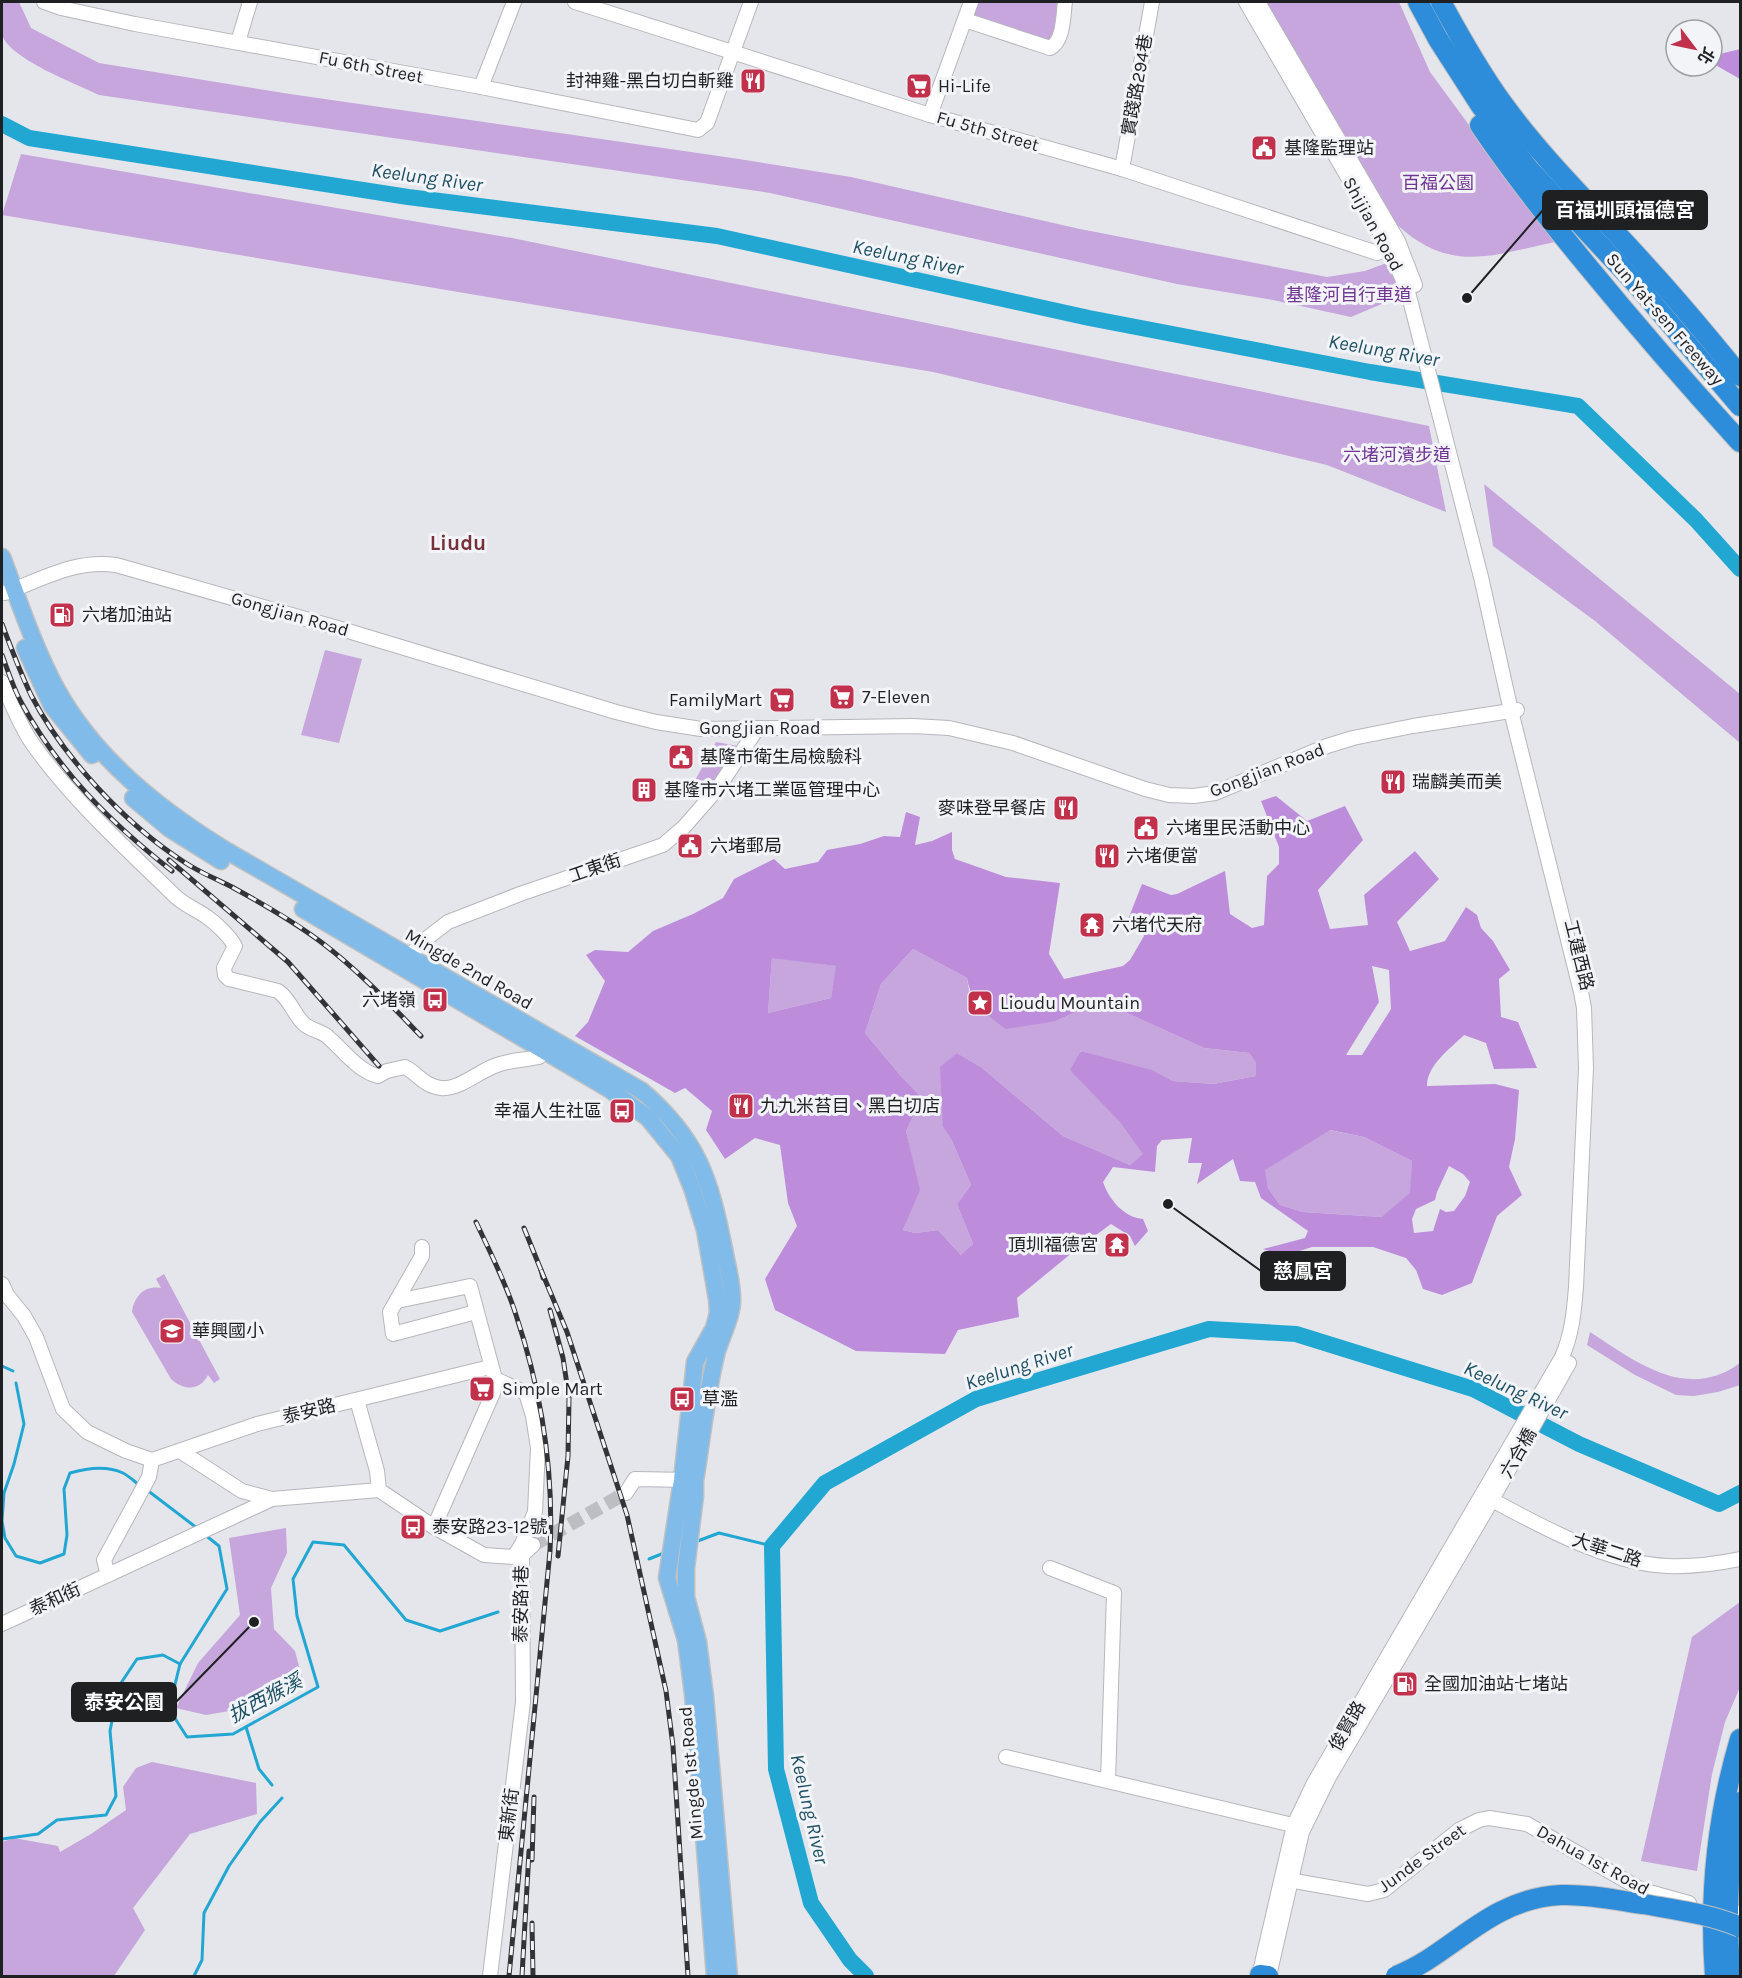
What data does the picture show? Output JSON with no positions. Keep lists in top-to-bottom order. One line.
{"streets":{"highway":["Sun Yat-sen Freeway"],"main road":["Mingde 2nd Road","Mingde 1st Road"],"street":["Fu 6th Street","實踐路294巷","Fu 5th Street","Shijian Road","Gongjian Road","工東街","工建西路","泰安路","六合橋","大華二路","泰和街","泰安路1巷","俊賢路","東新街","Junde Street","Dahua 1st Road"]},"crossings":[["Fu 6th Street","Fu 5th Street"],["實踐路294巷","Fu 5th Street"],["Fu 5th Street","Shijian Road"],["Shijian Road","工建西路"],["Gongjian Road","工東街"],["Gongjian Road","工建西路"],["Gongjian Road","Mingde 2nd Road"],["工東街","Mingde 2nd Road"],["工建西路","六合橋"],["Mingde 2nd Road","Mingde 1st Road"],["六合橋","大華二路"],["六合橋","俊賢路"],["大華二路","俊賢路"],["泰安路1巷","東新街"],["俊賢路","Junde Street"],["Junde Street","Dahua 1st Road"]],"districts":["Liudu"],"water":["Keelung River","拔西猴溪"],"parks":["百福公園","基隆河自行車道","六堵河濱步道"],"places":{"restaurant":["封神雞-黑白切白斬雞","瑞麟美而美","麥味登早餐店","六堵便當","九九米苔目、黑白切店"],"supermarket":["Hi-Life","7-Eleven","FamilyMart","Simple Mart"],"public building":["基隆監理站","基隆市衛生局檢驗科","六堵里民活動中心","六堵郵局"],"other":["百福圳頭福德宮","慈鳳宮","泰安公園"],"fuel station":["六堵加油站","全國加油站七堵站"],"building":["基隆市六堵工業區管理中心"],"temple":["六堵代天府","頂圳福德宮"],"bus stop":["六堵嶺","幸福人生社區","草濫","泰安路23-12號"],"place":["Lioudu Mountain"],"school or university":["華興國小"]},"north":"bottom right"}
